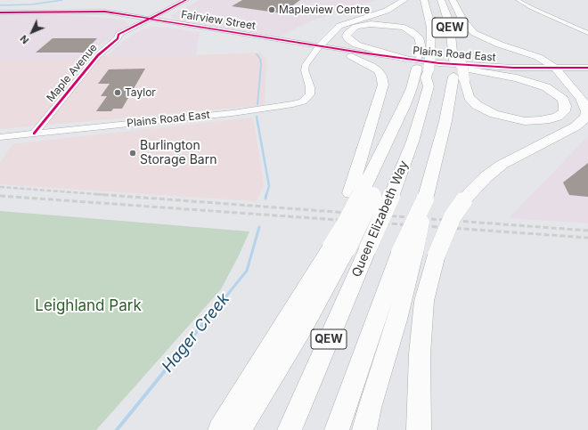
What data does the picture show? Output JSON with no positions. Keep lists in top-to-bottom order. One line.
{"streets":{"highway":["QEW","Queen Elizabeth Way"],"main road":["Fairview Street","Plains Road East","Maple Avenue"]},"crossings":[["Fairview Street","Plains Road East"],["Fairview Street","Maple Avenue"],["QEW","Plains Road East"],["Plains Road East","Maple Avenue"]],"water":["Hager Creek"],"parks":["Leighland Park"],"places":["Mapleview Centre","Taylor","Burlington Storage Barn"],"north":"bottom left"}
